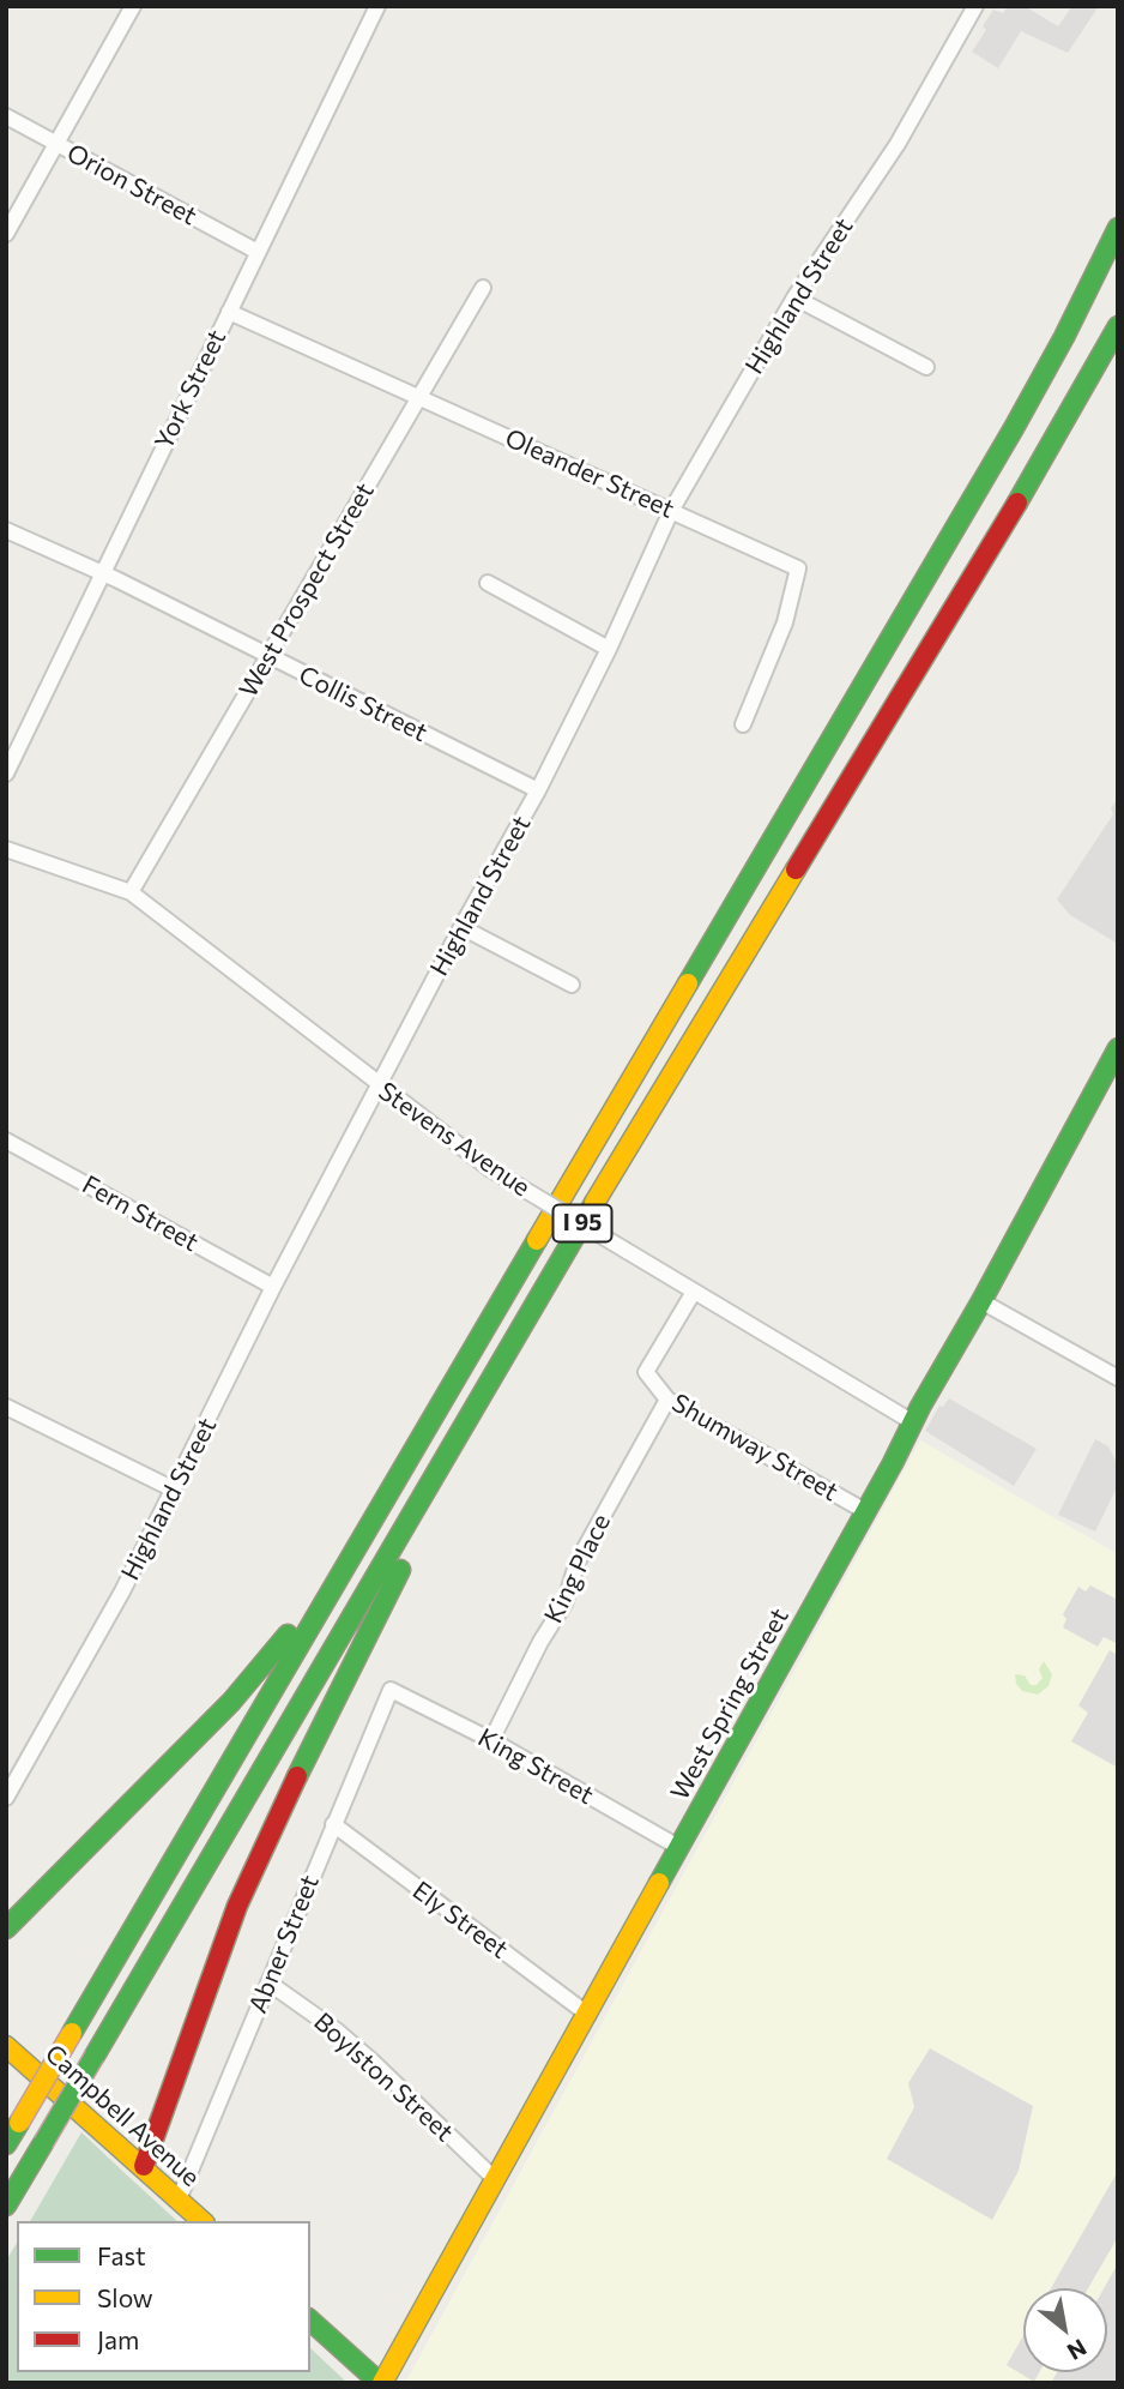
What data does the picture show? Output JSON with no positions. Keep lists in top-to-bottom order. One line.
{"streets":{"main road":["I 95","West Spring Street","Campbell Avenue"],"street":["Orion Street","Highland Street","York Street","Oleander Street","West Prospect Street","Collis Street","Stevens Avenue","Fern Street","Shumway Street","King Place","King Street","Ely Street","Abner Street","Boylston Street"]},"crossings":[["Orion Street","York Street"],["Highland Street","Oleander Street"],["Highland Street","Collis Street"],["Highland Street","Stevens Avenue"],["Highland Street","Fern Street"],["York Street","Oleander Street"],["York Street","Collis Street"],["Oleander Street","West Prospect Street"],["West Prospect Street","Collis Street"],["West Prospect Street","Stevens Avenue"],["Stevens Avenue","Shumway Street"],["Stevens Avenue","West Spring Street"],["Shumway Street","King Place"],["Shumway Street","West Spring Street"],["King Place","King Street"],["West Spring Street","King Street"],["West Spring Street","Ely Street"],["West Spring Street","Boylston Street"],["King Street","Abner Street"],["Ely Street","Abner Street"],["Abner Street","Boylston Street"],["Abner Street","Campbell Avenue"]],"legend":["Fast","Slow","Jam"],"north":"bottom right"}
